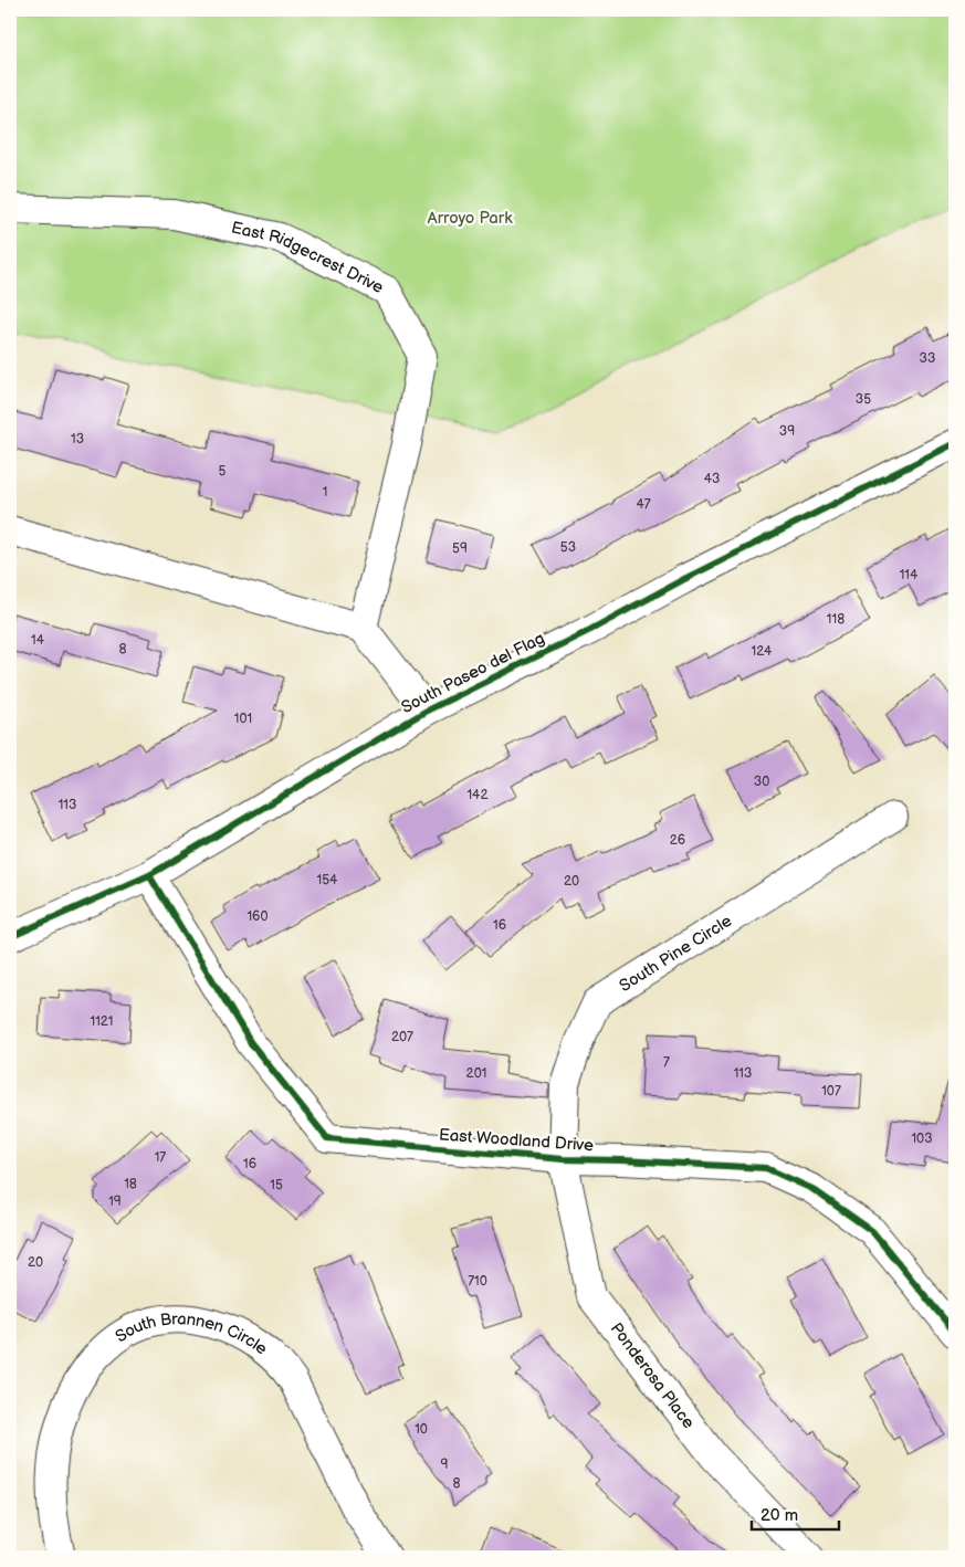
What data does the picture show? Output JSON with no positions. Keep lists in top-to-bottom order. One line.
{"streets":{"street":["East Ridgecrest Drive","South Paseo del Flag","South Pine Circle","East Woodland Drive","South Brannen Circle","Ponderosa Place"]},"crossings":[["South Paseo del Flag","East Woodland Drive"],["South Pine Circle","East Woodland Drive"],["South Pine Circle","Ponderosa Place"],["East Woodland Drive","Ponderosa Place"]],"parks":["Arroyo Park"],"house_numbers":["33","35","39","13","5","43","1","47","53","59","114","118","14","8","124","101","30","142","113","26","154","20","160","16","1121","207","7","201","113","107","103","17","16","18","15","19","20","710","10","9","8"],"scale_bar":"20 m"}
